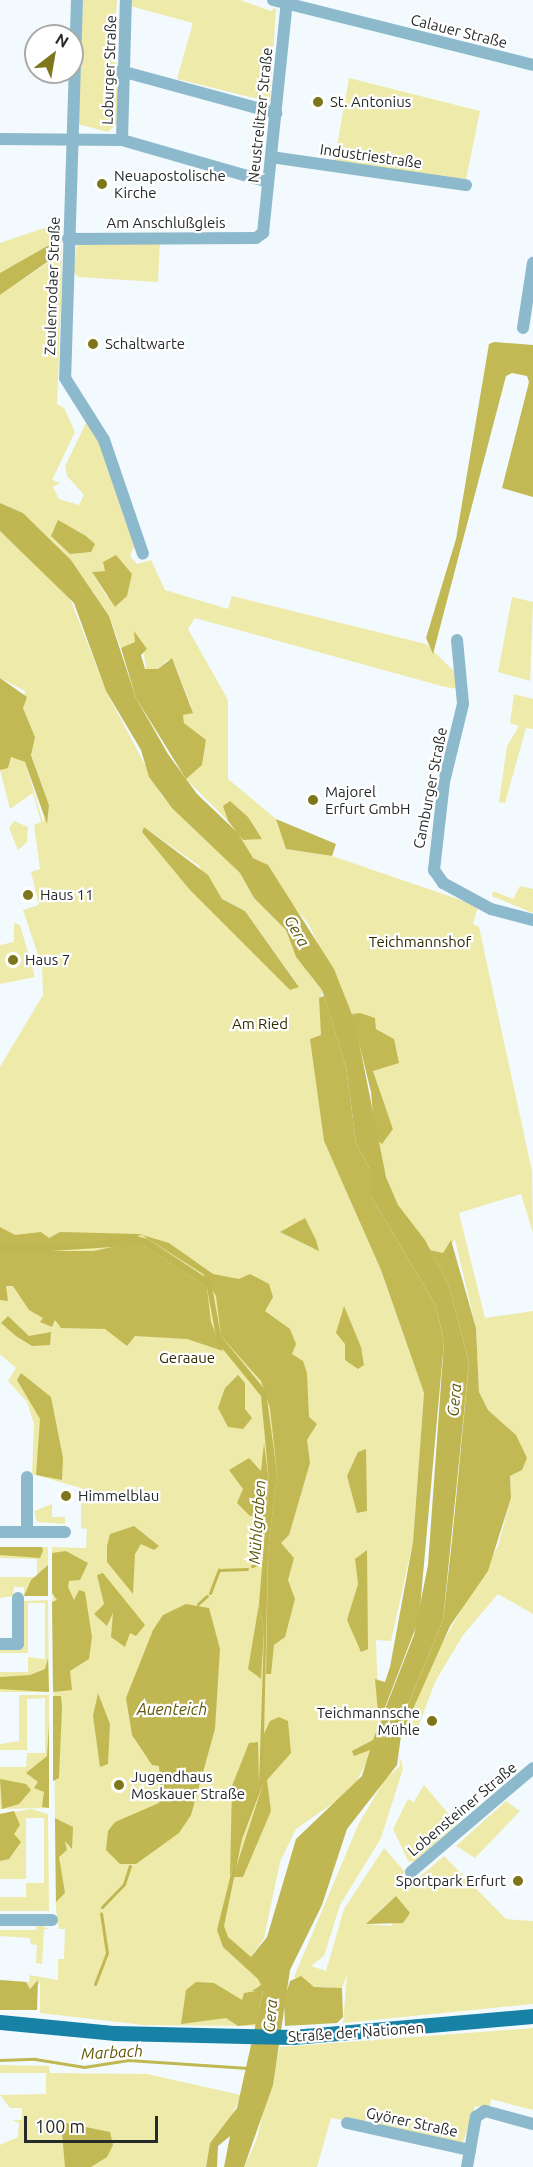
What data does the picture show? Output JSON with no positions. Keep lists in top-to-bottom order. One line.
{"streets":{"main road":["Straße der Nationen"],"street":["Calauer Straße","Loburger Straße","Neustrelitzer Straße","Industriestraße","Am Anschlußgleis","Zeulenrodaer Straße","Camburger Straße","Lobensteiner Straße","Györer Straße"]},"crossings":[["Calauer Straße","Neustrelitzer Straße"],["Neustrelitzer Straße","Industriestraße"],["Neustrelitzer Straße","Am Anschlußgleis"],["Am Anschlußgleis","Zeulenrodaer Straße"]],"water":["Gera","Mühlgraben","Auenteich","Marbach"],"parks":["Teichmannshof","Am Ried","Geraaue"],"places":["St. Antonius","Neuapostolische Kirche","Schaltwarte","Majorel Erfurt GmbH","Haus 11","Haus 7","Himmelblau","Teichmannsche Mühle","Jugendhaus Moskauer Straße","Sportpark Erfurt"],"scale_bar":"100 m","north":"top right"}
